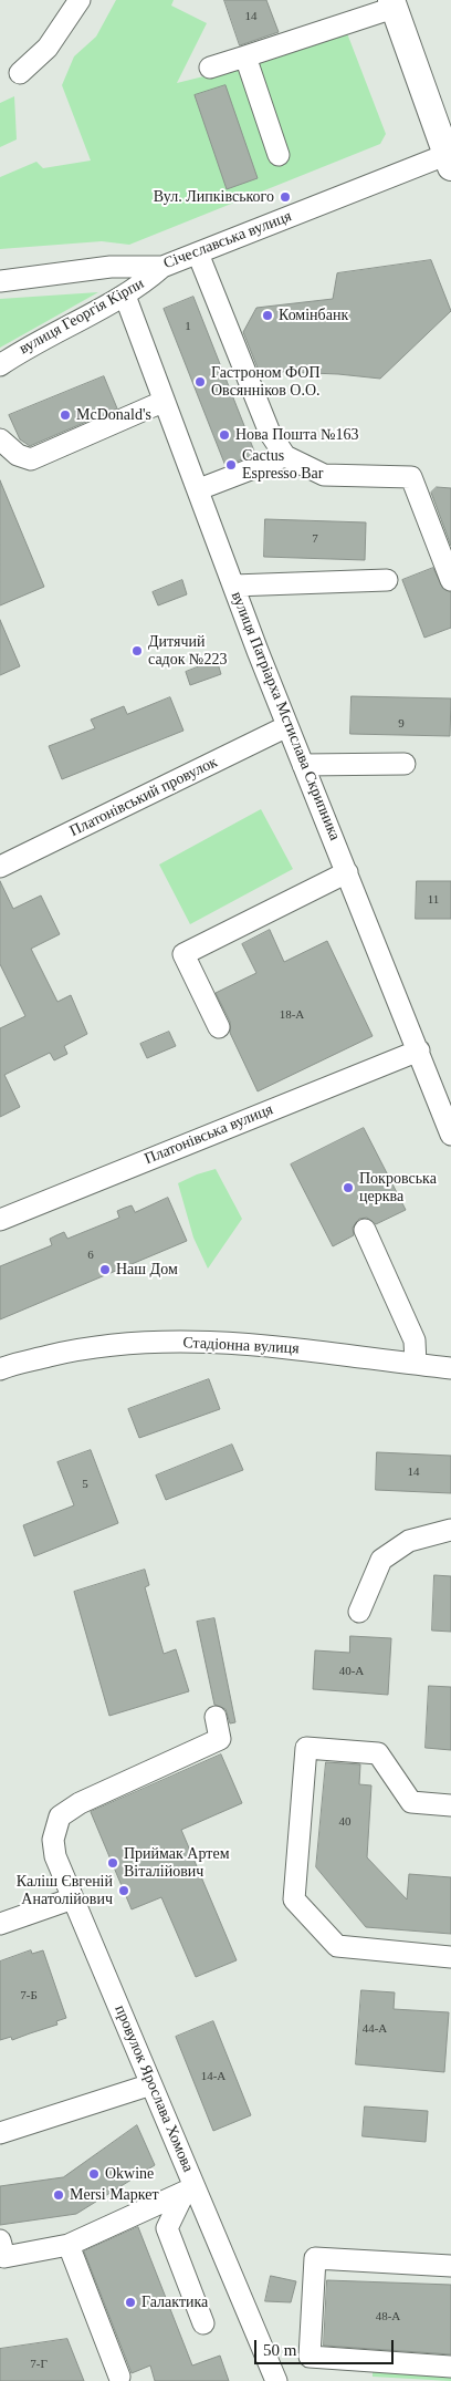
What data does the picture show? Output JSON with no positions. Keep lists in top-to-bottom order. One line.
{"streets":{"street":["Січеславська вулиця","вулиця Георгія Кірпи","вулиця Патріарха Мстислава Скрипника","Платонівський провулок","Платонівська вулиця","Стадіонна вулиця","провулок Ярослава Хомова"]},"crossings":[["Січеславська вулиця","вулиця Георгія Кірпи"],["вулиця Георгія Кірпи","вулиця Патріарха Мстислава Скрипника"],["вулиця Патріарха Мстислава Скрипника","Платонівський провулок"],["вулиця Патріарха Мстислава Скрипника","Платонівська вулиця"]],"places":["Вул. Липківського","Комінбанк","Гастроном ФОП Овсянніков О.О.","McDonald's","Нова Пошта №163","Cactus Espresso Bar","Дитячий садок №223","Покровська церква","Наш Дом","Приймак Артем Віталійович","Каліш Євгеній Анатолійович","Okwine","Mersi Маркет","Галактика"],"house_numbers":["14","1","7","9","11","18-А","6","14","5","40-А","40","7-Б","44-А","14-А","48-А","7-Г"],"scale_bar":"50 m"}
